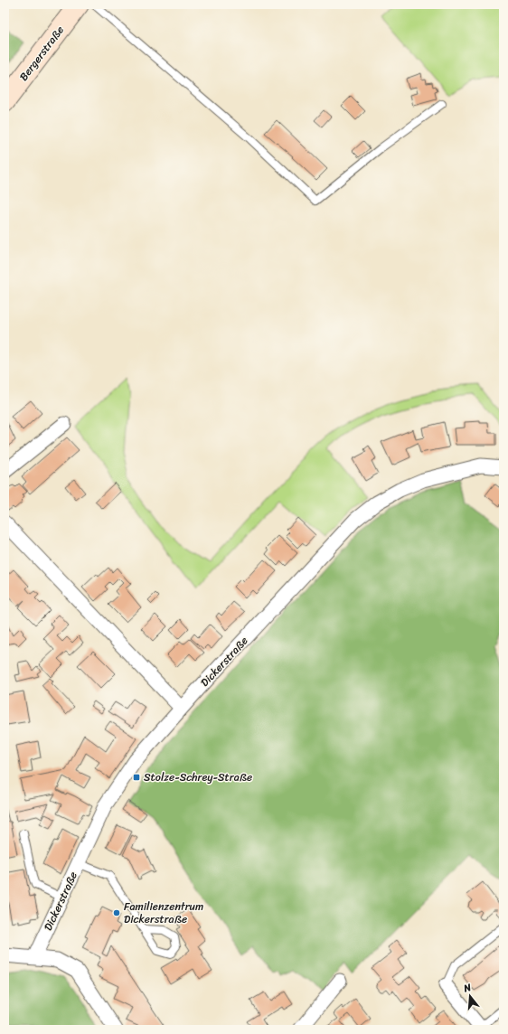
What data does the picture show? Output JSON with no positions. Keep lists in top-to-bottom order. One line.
{"streets":{"main road":["Bergerstraße"],"street":["Dickerstraße"]},"places":{"transit":["Stolze-Schrey-Straße"],"other":["Familienzentrum Dickerstraße"]},"north":"top"}
